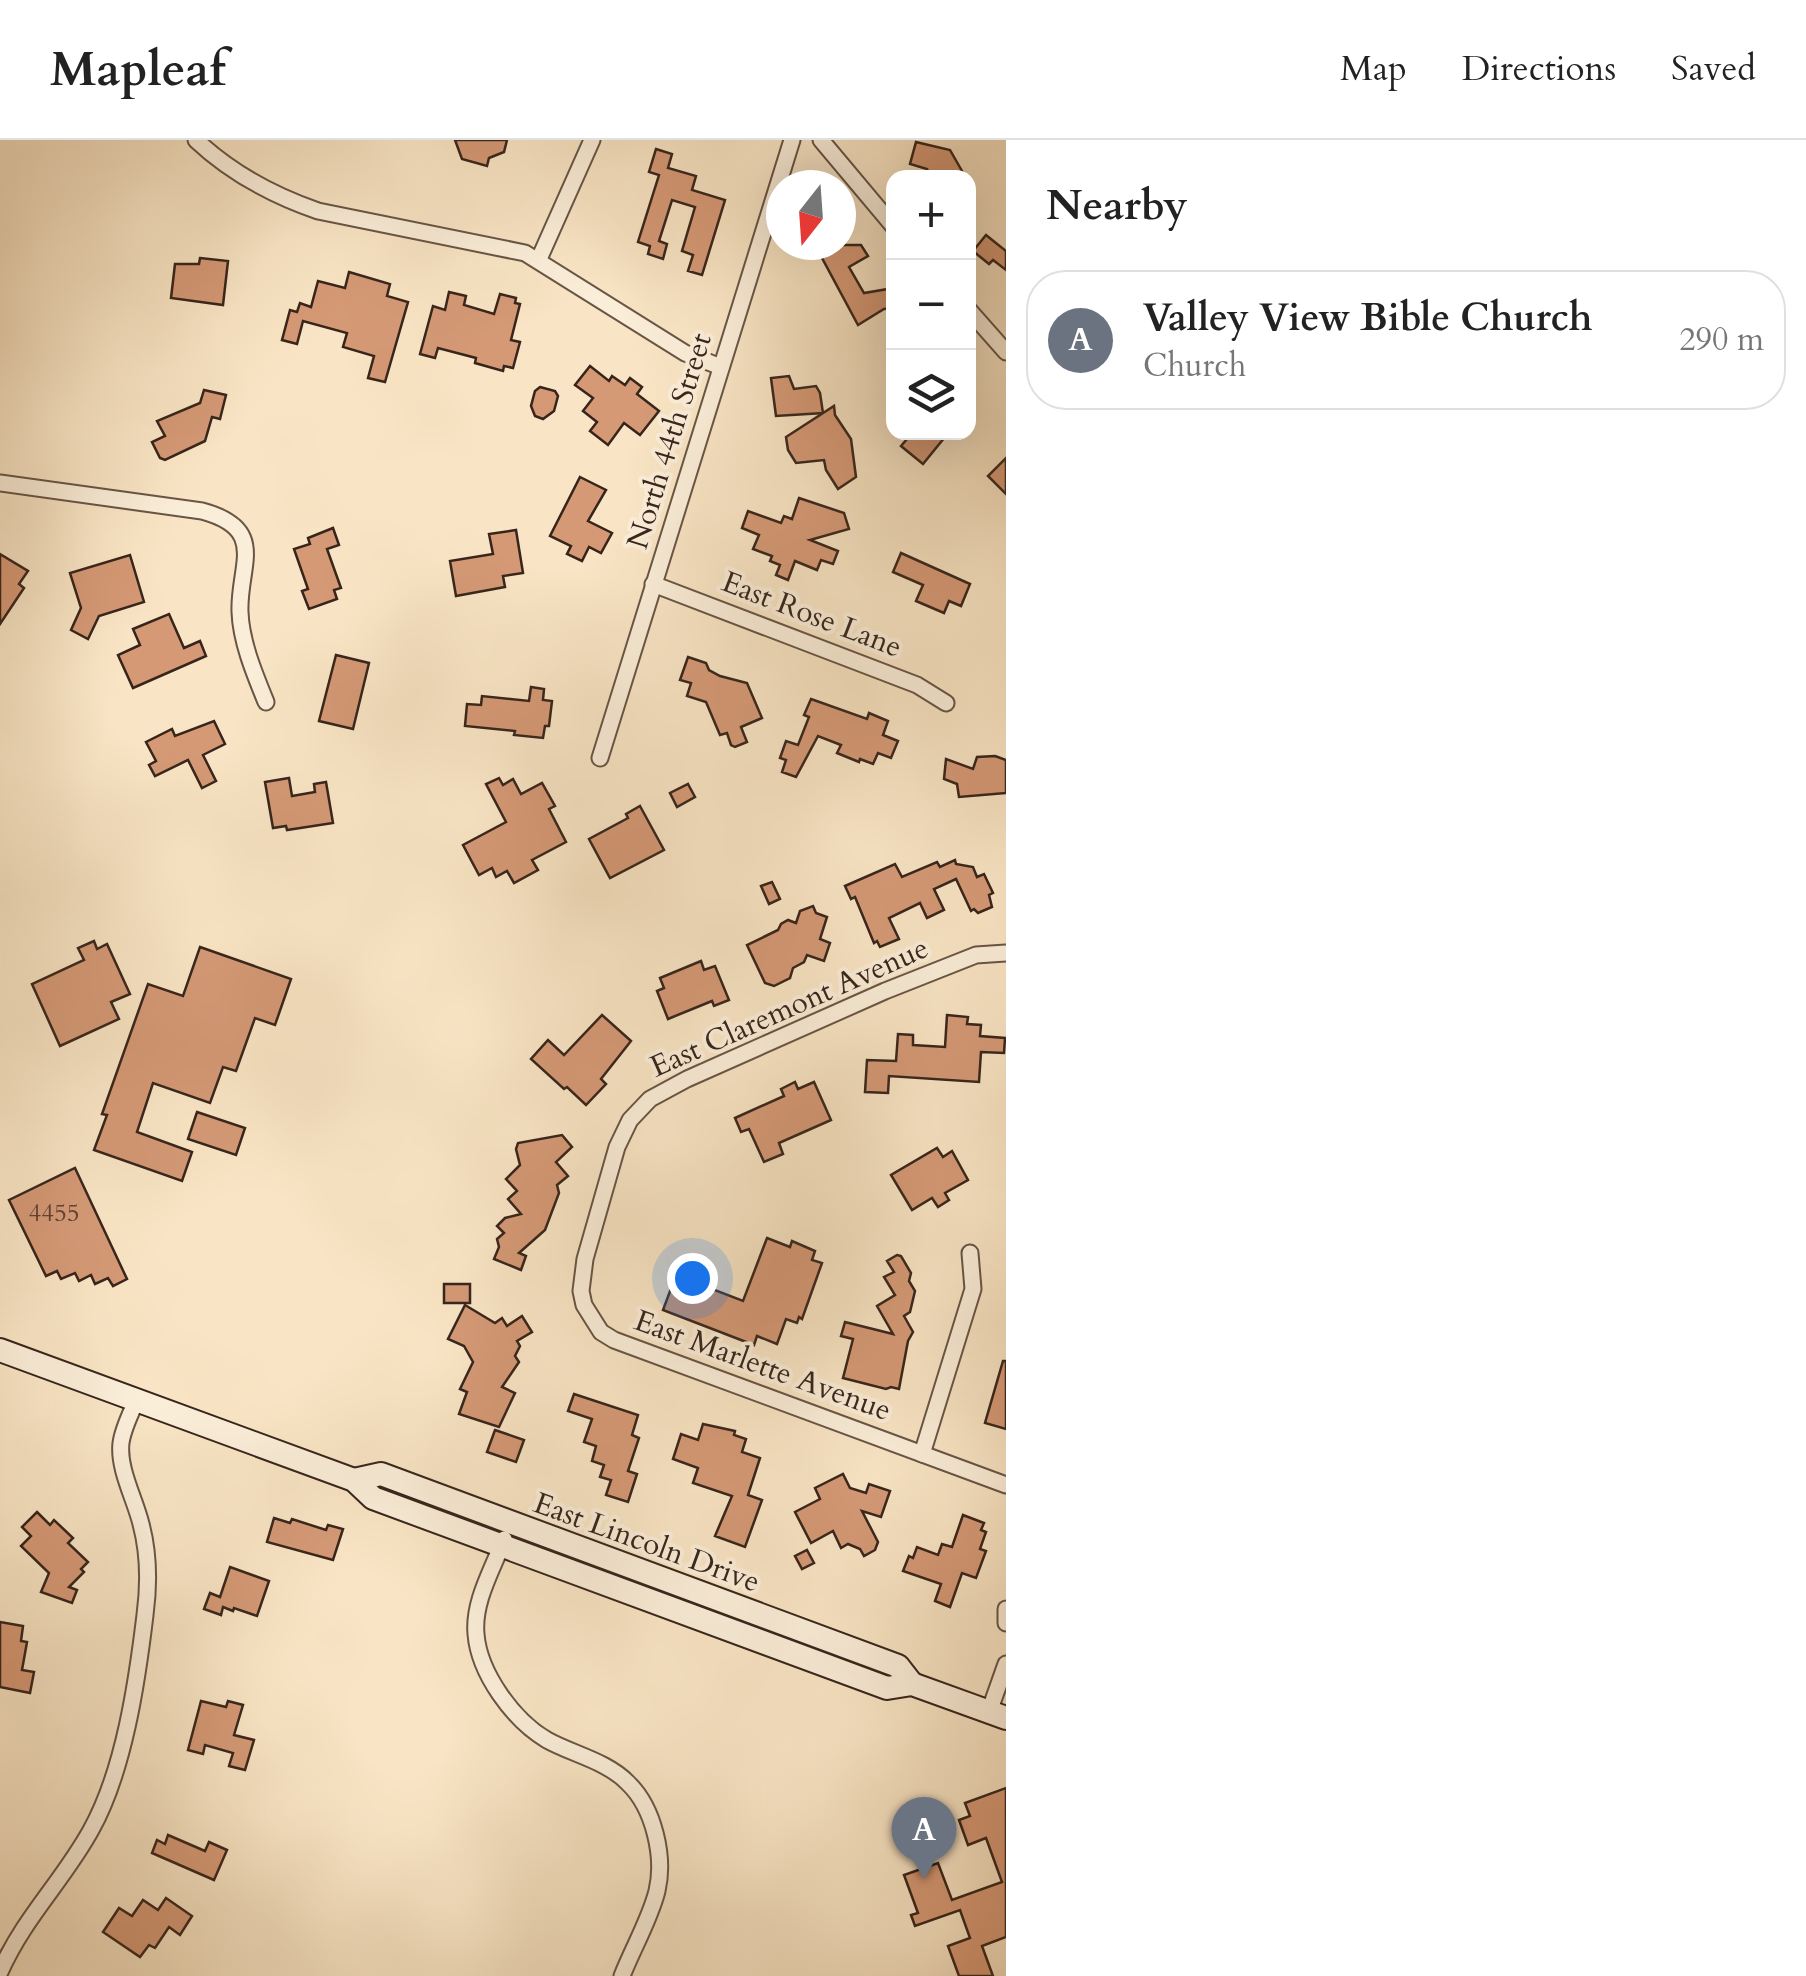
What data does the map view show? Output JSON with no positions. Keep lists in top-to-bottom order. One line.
{"streets":{"main road":["East Lincoln Drive"],"street":["North 44th Street","East Rose Lane","East Claremont Avenue","East Marlette Avenue"]},"crossings":[["North 44th Street","East Rose Lane"],["East Claremont Avenue","East Marlette Avenue"]],"house_numbers":["4455"],"north":"bottom","page":{"header":"Mapleaf","nav":["Map","Directions","Saved"],"heading":"Nearby","map_buttons":["+","−"],"list":[{"mark":"A","name":"Valley View Bible Church","note":"Church","value":"290 m"}],"pins":"A"}}
